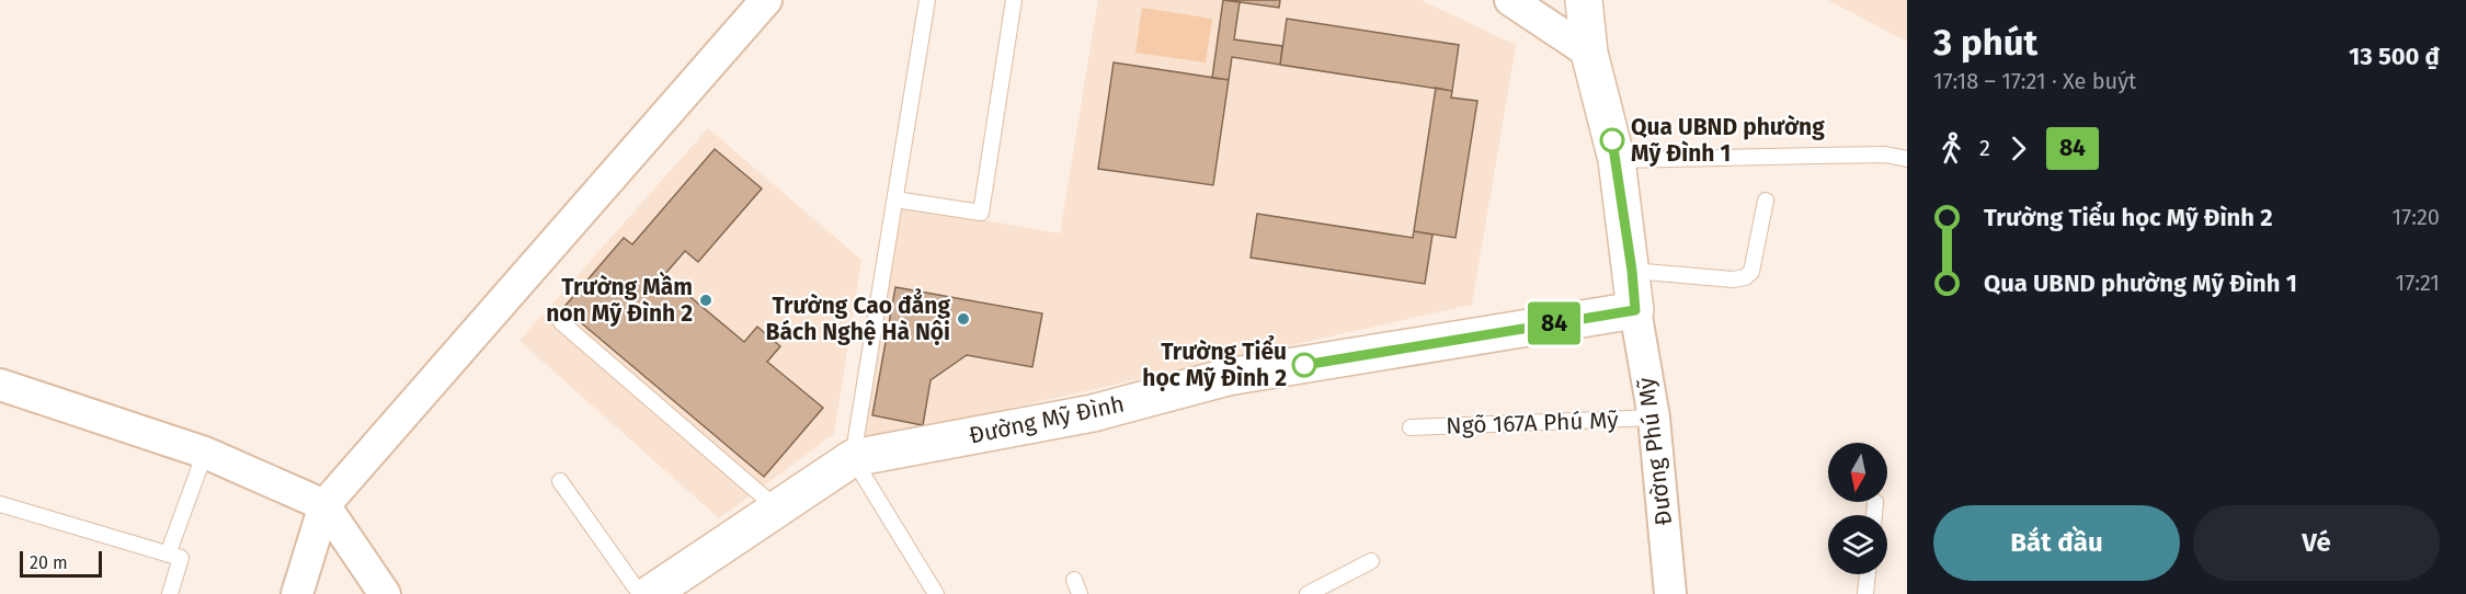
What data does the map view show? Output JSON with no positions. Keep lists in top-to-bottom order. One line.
{"streets":{"street":["Đường Mỹ Đình","Đường Phú Mỹ"],"lane":["Ngõ 167A Phú Mỹ"]},"crossings":[["Đường Mỹ Đình","Đường Phú Mỹ"],["Ngõ 167A Phú Mỹ","Đường Phú Mỹ"]],"places":["Qua UBND phường Mỹ Đình 1","Trường Mầm non Mỹ Đình 2","Trường Cao đẳng Bách Nghệ Hà Nội","Trường Tiểu học Mỹ Đình 2"],"lines":["bus line 84"],"scale_bar":"20 m","north":"bottom","page":{"on_map":"84","heading":["3 phút","17:18 – 17:21 · Xe buýt","13 500 ₫"],"legs":["2","84"],"list":[{"name":"Trường Tiểu học Mỹ Đình 2","value":"17:20"},{"name":"Qua UBND phường Mỹ Đình 1","value":"17:21"}],"buttons":["Bắt đầu","Vé"],"scale":"20 m"}}
